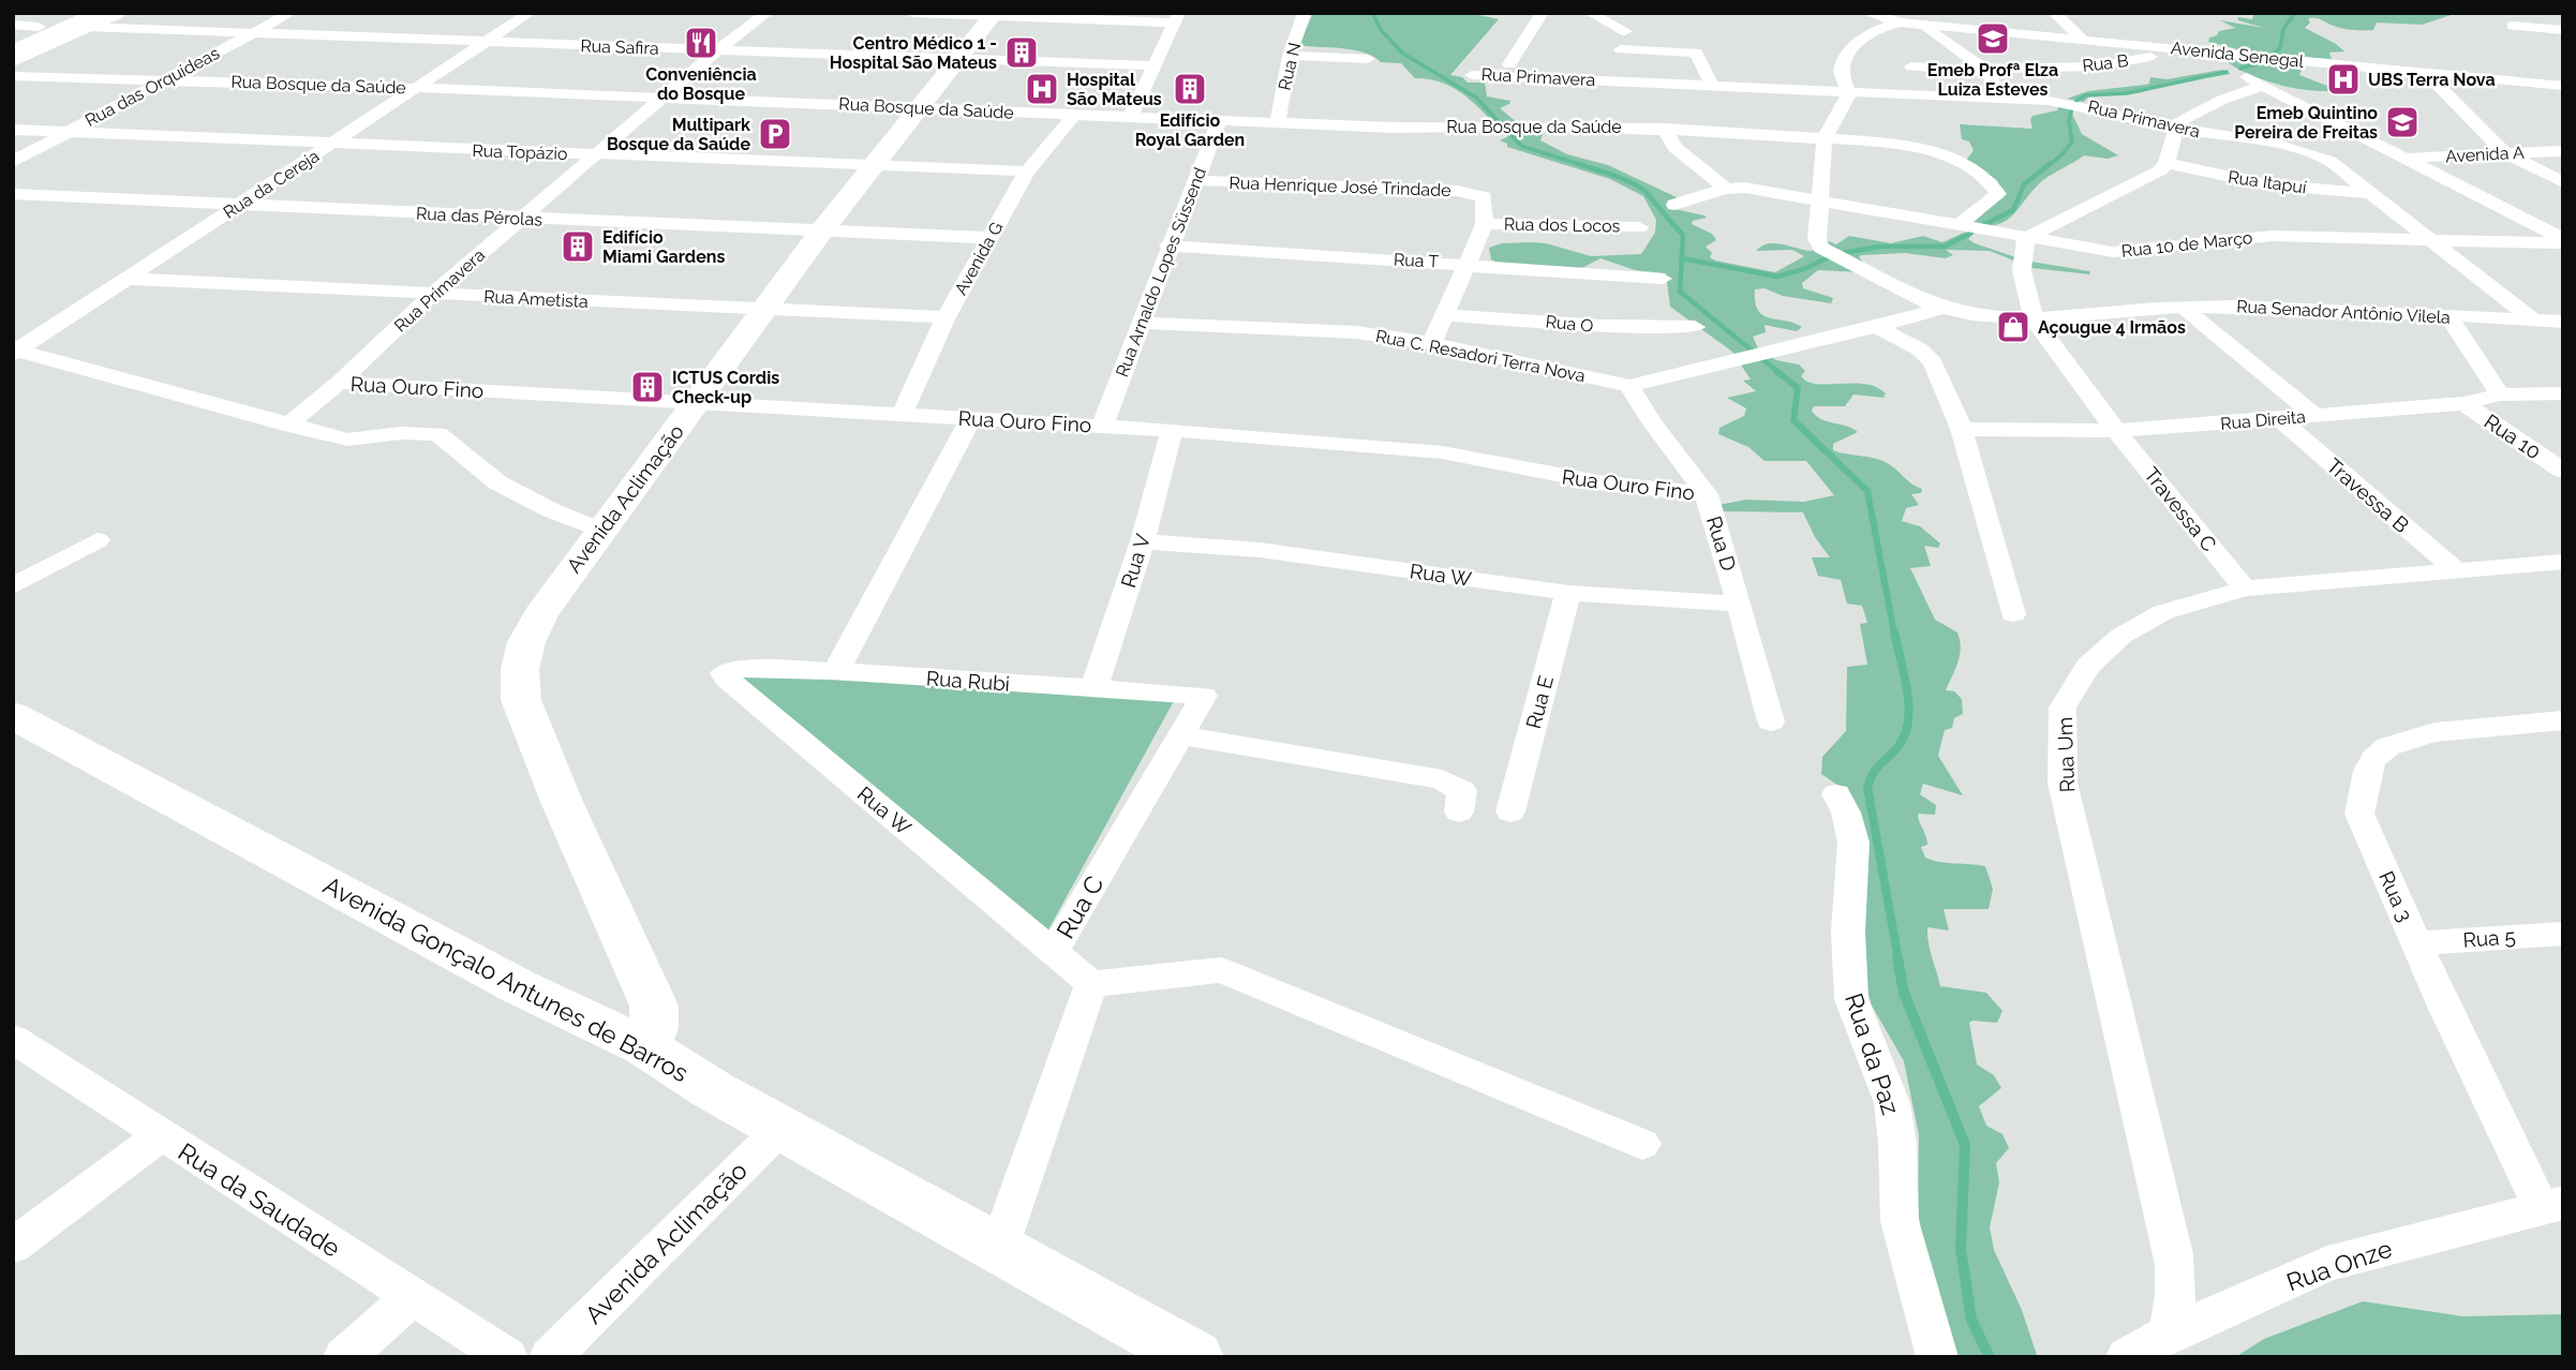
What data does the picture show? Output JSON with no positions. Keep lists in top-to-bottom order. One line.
{"streets":{"street":["Rua Safira","Avenida Senegal","Rua B","Rua N","Rua Primavera","Rua Bosque da Saúde","Rua das Orquídeas","Rua Topázio","Avenida A","Rua Itapuí","Rua da Cereja","Rua Henrique José Trindade","Rua das Pérolas","Rua dos Locos","Rua 10 de Março","Avenida G","Rua T","Rua Arnaldo Lopes Süssend","Rua Ametista","Rua Senador Antônio Vilela","Rua O","Rua C. Resadori Terra Nova","Rua Ouro Fino","Rua Direita","Rua 10","Travessa B","Avenida Aclimação","Travessa C","Rua D","Rua V","Rua W","Rua Rubi","Rua E","Rua Um","Rua 3","Rua C","Rua 5","Avenida Gonçalo Antunes de Barros","Rua da Paz","Rua da Saudade","Rua Onze"]},"crossings":[["Rua Safira","Rua Primavera"],["Rua Safira","Rua das Orquídeas"],["Rua Safira","Rua da Cereja"],["Rua Safira","Avenida Aclimação"],["Avenida Senegal","Rua B"],["Rua N","Rua Bosque da Saúde"],["Rua Primavera","Rua Bosque da Saúde"],["Rua Primavera","Rua Topázio"],["Rua Primavera","Rua Itapuí"],["Rua Primavera","Rua das Pérolas"],["Rua Primavera","Rua 10 de Março"],["Rua Primavera","Rua Ametista"],["Rua Primavera","Rua Senador Antônio Vilela"],["Rua Primavera","Rua Ouro Fino"],["Rua Bosque da Saúde","Rua das Orquídeas"],["Rua Bosque da Saúde","Rua da Cereja"],["Rua Bosque da Saúde","Rua 10 de Março"],["Rua Bosque da Saúde","Avenida G"],["Rua Bosque da Saúde","Rua Arnaldo Lopes Süssend"],["Rua Bosque da Saúde","Avenida Aclimação"],["Rua das Orquídeas","Rua Topázio"],["Rua Topázio","Rua da Cereja"],["Rua Topázio","Avenida G"],["Rua Topázio","Avenida Aclimação"],["Rua da Cereja","Rua das Pérolas"],["Rua da Cereja","Rua Ametista"],["Rua Henrique José Trindade","Rua Arnaldo Lopes Süssend"],["Rua das Pérolas","Avenida G"],["Rua das Pérolas","Avenida Aclimação"],["Avenida G","Rua Ametista"],["Avenida G","Rua Ouro Fino"],["Rua T","Rua Arnaldo Lopes Süssend"],["Rua Arnaldo Lopes Süssend","Rua C. Resadori Terra Nova"],["Rua Arnaldo Lopes Süssend","Rua Ouro Fino"],["Rua Ametista","Avenida Aclimação"],["Rua Senador Antônio Vilela","Travessa C"],["Rua C. Resadori Terra Nova","Rua D"],["Rua Ouro Fino","Avenida Aclimação"],["Rua Ouro Fino","Rua D"],["Rua Ouro Fino","Rua V"],["Rua Direita","Rua 10"],["Rua Direita","Travessa B"],["Rua Direita","Travessa C"],["Travessa B","Rua Um"],["Avenida Aclimação","Avenida Gonçalo Antunes de Barros"],["Travessa C","Rua Um"],["Rua D","Rua W"],["Rua V","Rua W"],["Rua V","Rua Rubi"],["Rua W","Rua Rubi"],["Rua W","Rua E"],["Rua W","Rua C"],["Rua Rubi","Rua C"],["Rua Um","Rua Onze"],["Rua 3","Rua 5"],["Rua 3","Rua Onze"]],"places":{"school or university":["Emeb Profª Elza Luiza Esteves","Emeb Quintino Pereira de Freitas"],"restaurant":["Conveniência do Bosque"],"building":["Centro Médico 1 - Hospital São Mateus","Edifício Royal Garden","Edifício Miami Gardens","ICTUS Cordis Check-up"],"hospital":["UBS Terra Nova","Hospital São Mateus"],"parking":["Multipark Bosque da Saúde"],"shop":["Açougue 4 Irmãos"]}}
